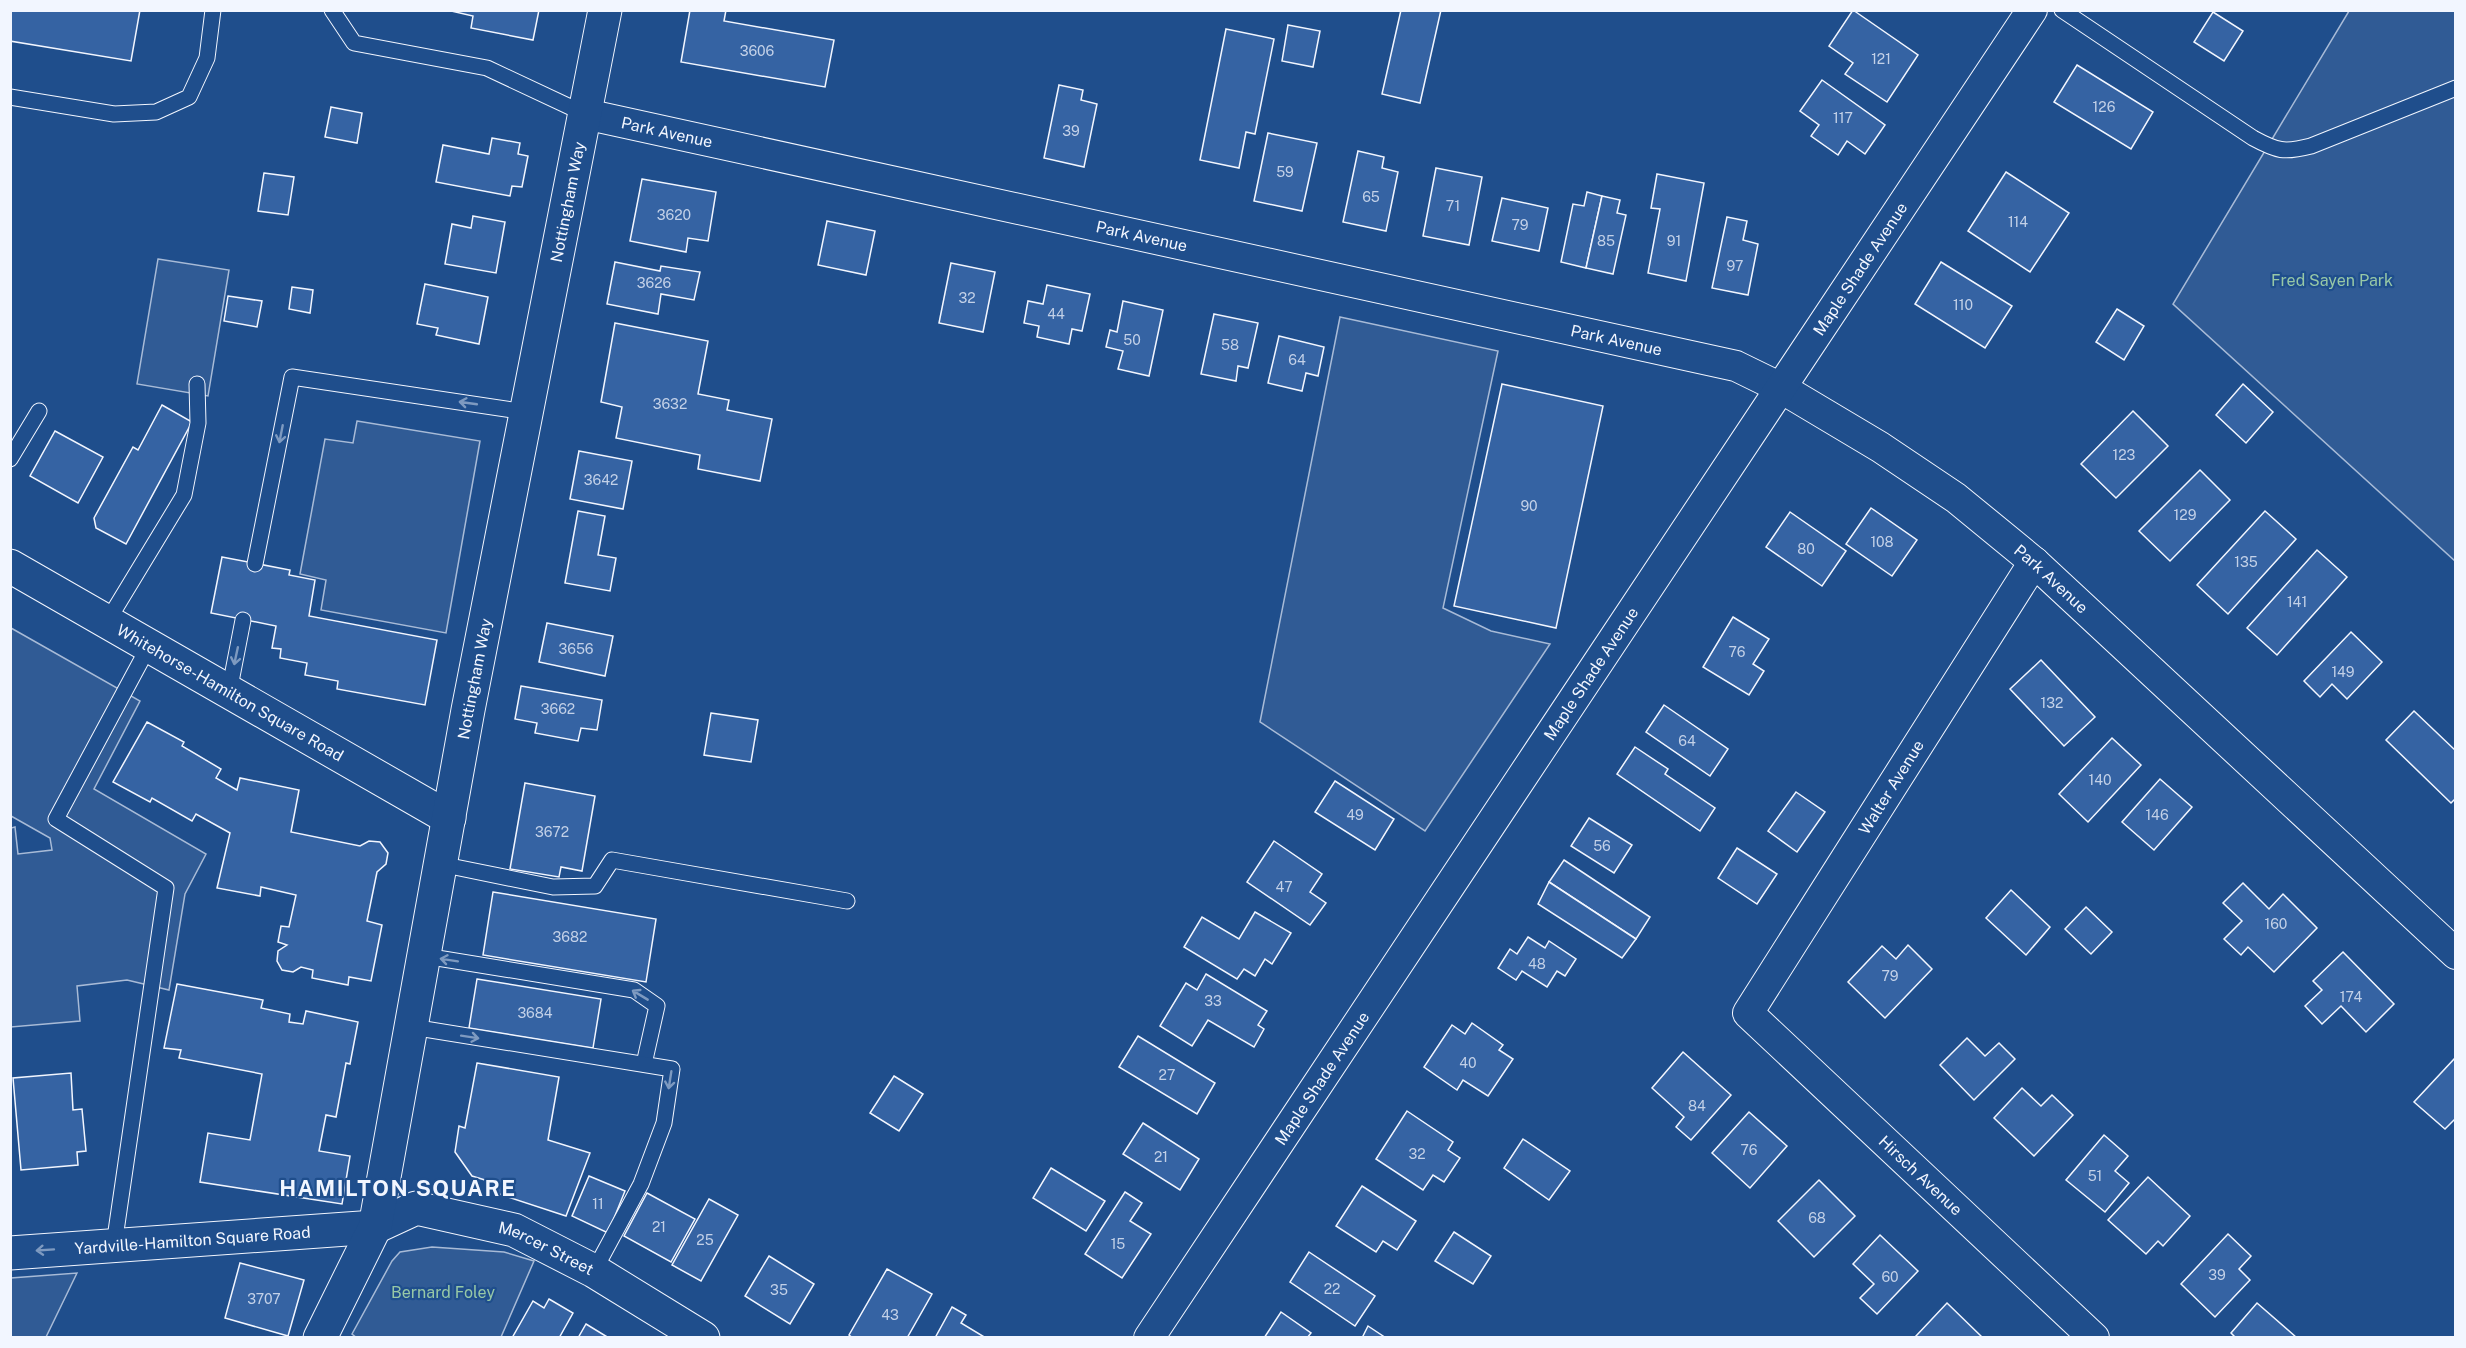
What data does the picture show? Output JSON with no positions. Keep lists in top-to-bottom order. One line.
{"streets":{"street":["Park Avenue","Nottingham Way","Maple Shade Avenue","Whitehorse-Hamilton Square Road","Walter Avenue","Hirsch Avenue","Yardville-Hamilton Square Road","Mercer Street"]},"crossings":[["Park Avenue","Nottingham Way"],["Park Avenue","Maple Shade Avenue"],["Park Avenue","Walter Avenue"],["Nottingham Way","Whitehorse-Hamilton Square Road"],["Nottingham Way","Yardville-Hamilton Square Road"],["Nottingham Way","Mercer Street"],["Walter Avenue","Hirsch Avenue"],["Yardville-Hamilton Square Road","Mercer Street"]],"districts":["HAMILTON SQUARE"],"parks":["Fred Sayen Park","Bernard Foley"],"house_numbers":["3606","121","126","117","39","59","65","71","3620","114","79","85","91","97","3626","32","110","44","50","58","64","3632","123","3642","90","129","108","80","135","141","3656","76","149","132","3662","64","140","49","146","3672","56","47","160","3682","48","79","174","33","3684","40","27","84","76","32","21","51","11","68","21","25","15","39","60","22","35","3707","43"]}
